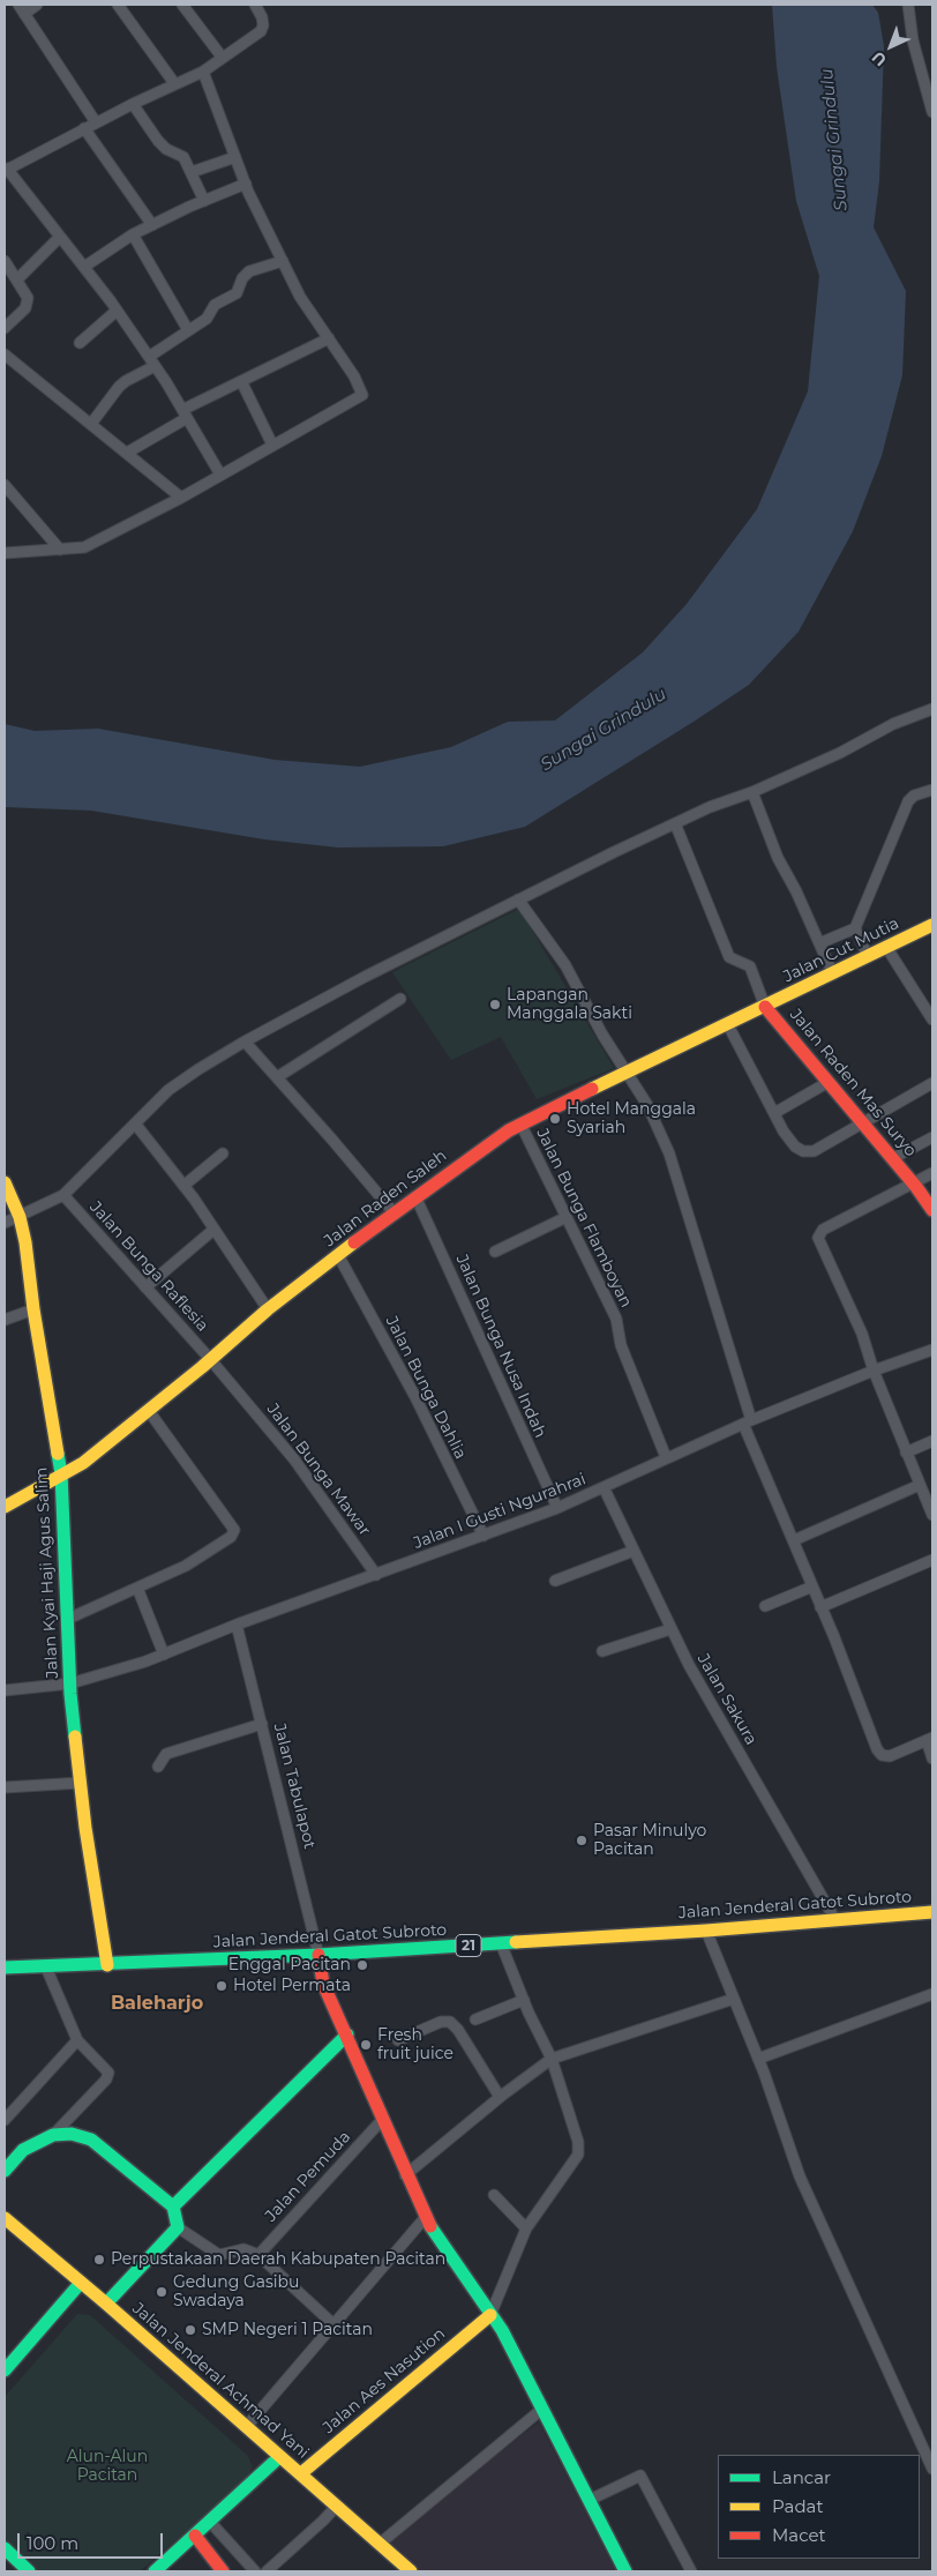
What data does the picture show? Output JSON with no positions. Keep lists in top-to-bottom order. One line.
{"streets":{"main road":["Jalan Cut Mutia","Jalan Raden Mas Suryo","Jalan Raden Saleh","Jalan Kyai Haji Agus Salim","Jalan Jenderal Gatot Subroto","21","Jalan Jenderal Achmad Yani","Jalan Aes Nasution"],"street":["Jalan Bunga Flamboyan","Jalan Bunga Raflesia","Jalan Bunga Nusa Indah","Jalan Bunga Dahlia","Jalan Bunga Mawar","Jalan I Gusti Ngurahrai","Jalan Sakura","Jalan Tabulapot","Jalan Pemuda"]},"crossings":[["Jalan Cut Mutia","Jalan Raden Mas Suryo"],["Jalan Cut Mutia","Jalan Raden Saleh"],["Jalan Raden Mas Suryo","Jalan Raden Saleh"],["Jalan Raden Saleh","Jalan Bunga Flamboyan"],["Jalan Raden Saleh","Jalan Bunga Raflesia"],["Jalan Raden Saleh","Jalan Bunga Nusa Indah"],["Jalan Raden Saleh","Jalan Bunga Dahlia"],["Jalan Raden Saleh","Jalan Bunga Mawar"],["Jalan Raden Saleh","Jalan Kyai Haji Agus Salim"],["Jalan Bunga Flamboyan","Jalan I Gusti Ngurahrai"],["Jalan Bunga Raflesia","Jalan Bunga Mawar"],["Jalan Bunga Nusa Indah","Jalan I Gusti Ngurahrai"],["Jalan Bunga Dahlia","Jalan I Gusti Ngurahrai"],["Jalan Bunga Mawar","Jalan I Gusti Ngurahrai"],["Jalan I Gusti Ngurahrai","Jalan Kyai Haji Agus Salim"],["Jalan I Gusti Ngurahrai","Jalan Sakura"],["Jalan I Gusti Ngurahrai","Jalan Tabulapot"],["Jalan Kyai Haji Agus Salim","Jalan Jenderal Gatot Subroto"],["Jalan Sakura","Jalan Jenderal Gatot Subroto"],["Jalan Tabulapot","Jalan Jenderal Gatot Subroto"],["Jalan Jenderal Achmad Yani","Jalan Aes Nasution"]],"districts":["Baleharjo"],"water":["Sungai Grindulu"],"parks":["Alun-Alun Pacitan"],"places":["Lapangan Manggala Sakti","Hotel Manggala Syariah","Pasar Minulyo Pacitan","Enggal Pacitan","Hotel Permata","Fresh fruit juice","Perpustakaan Daerah Kabupaten Pacitan","Gedung Gasibu Swadaya","SMP Negeri 1 Pacitan"],"legend":["Lancar","Padat","Macet"],"scale_bar":"100 m","north":"bottom left"}
